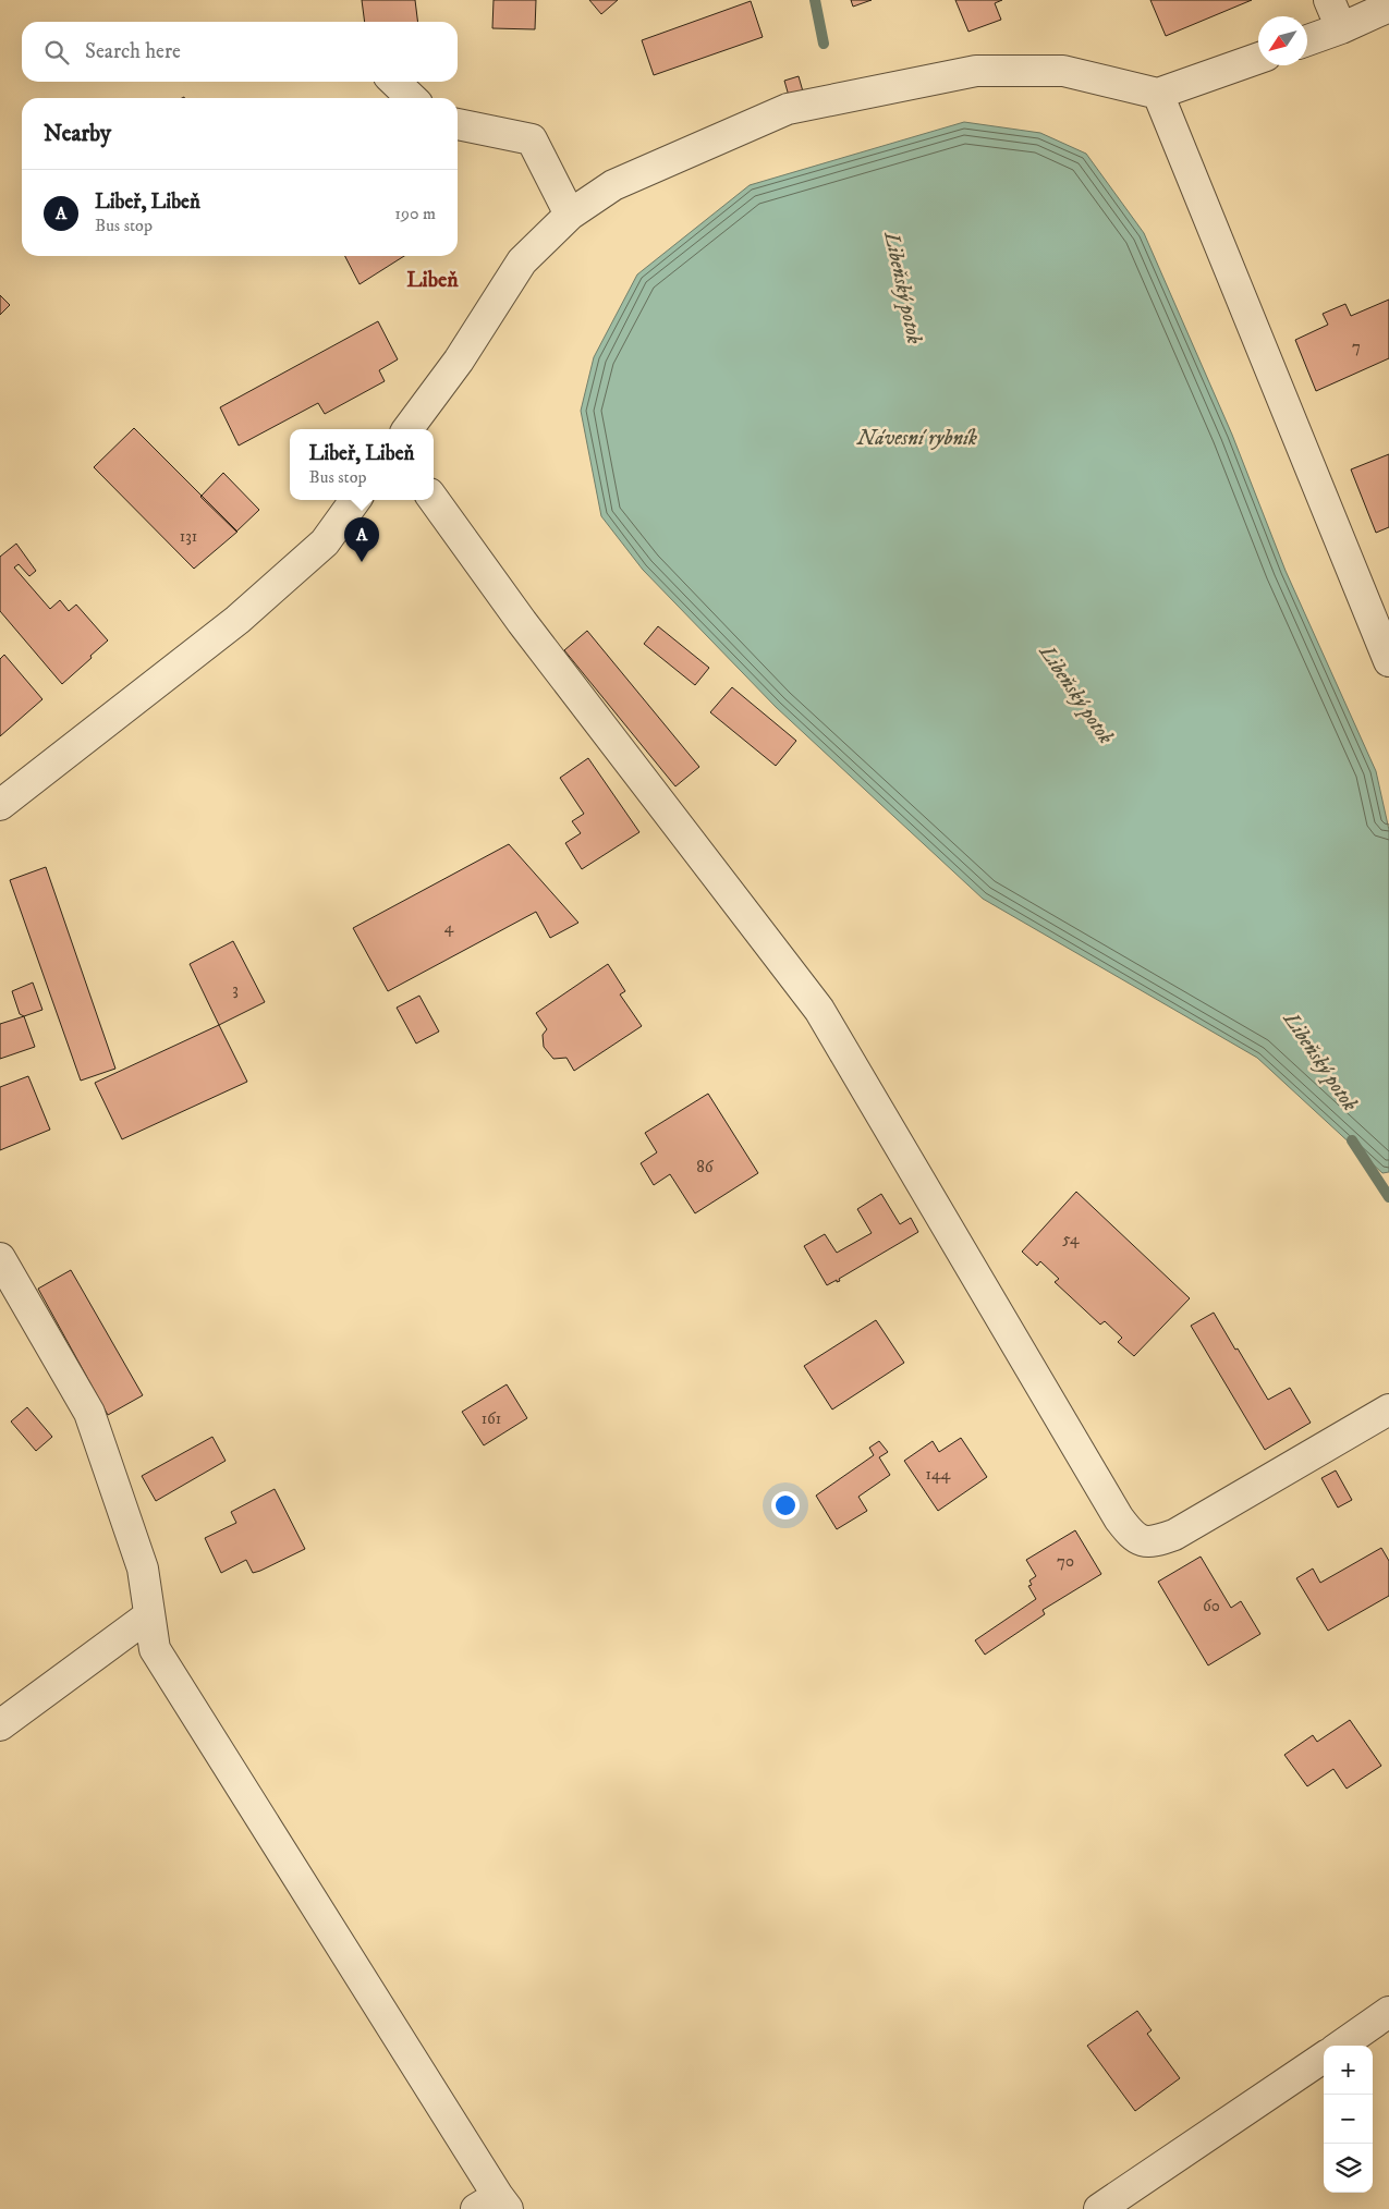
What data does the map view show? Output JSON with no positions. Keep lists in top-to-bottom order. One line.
{"districts":["Libeň"],"water":["Libeňský potok","Návesní rybník"],"house_numbers":["7","131","4","3","86","54","161","144","70","60"],"north":"bottom left","page":{"search":"Search here","heading":"Nearby","list":[{"mark":"A","name":"Libeř, Libeň","note":"Bus stop","value":"190 m"}],"popup":["Libeř, Libeň","Bus stop"],"pins":"A","map_buttons":["+","−"]}}
